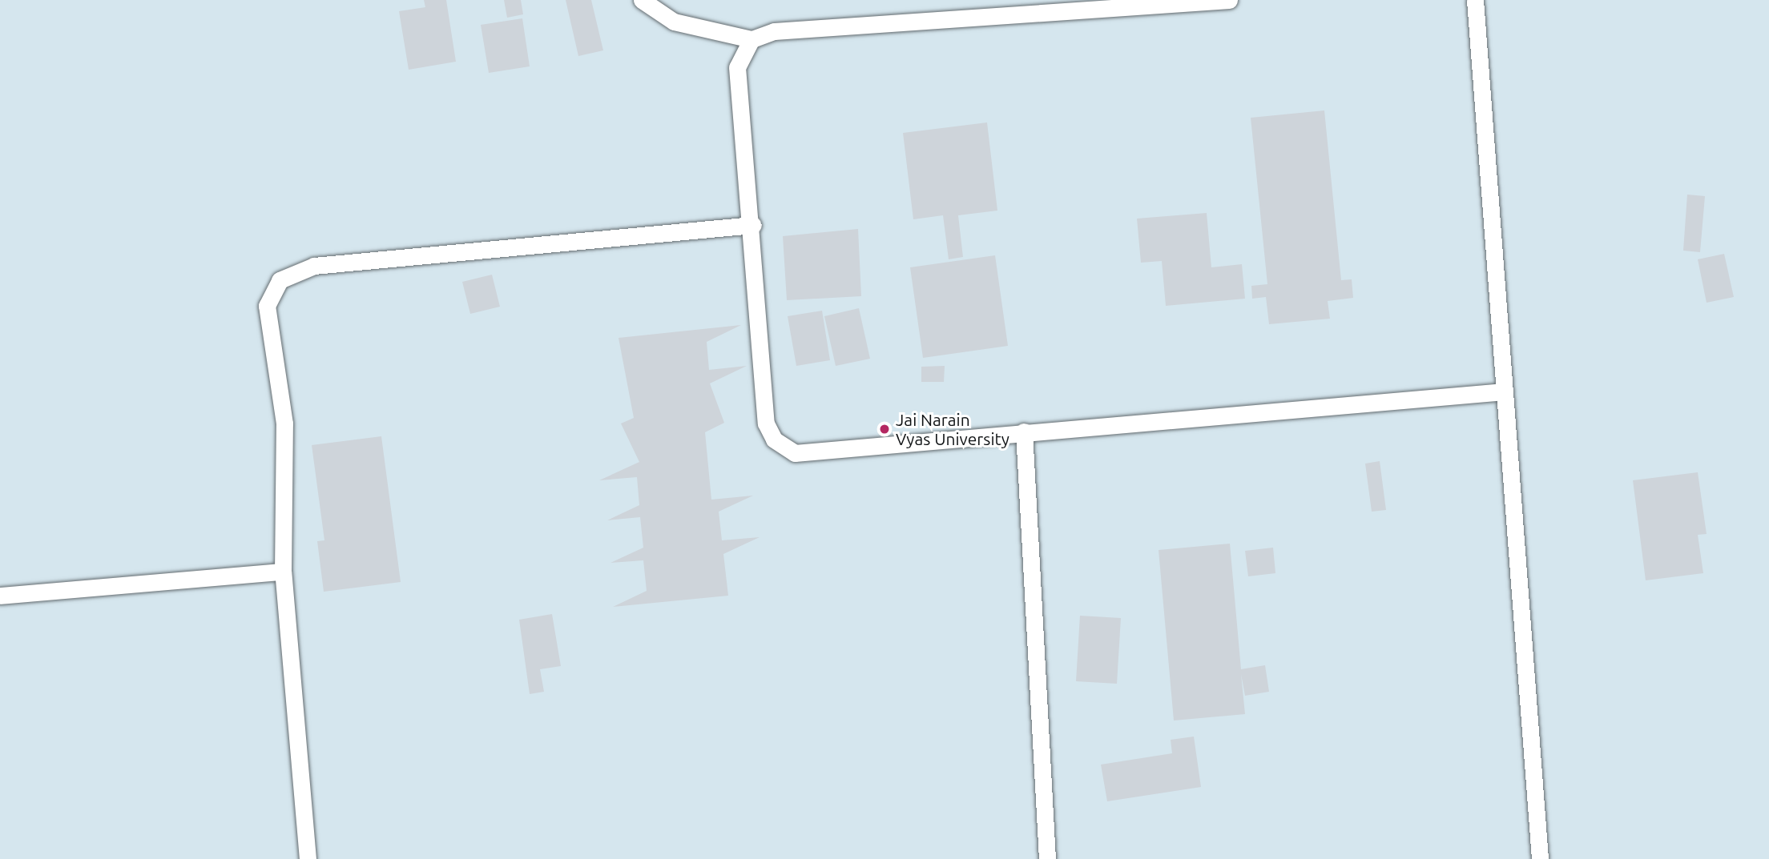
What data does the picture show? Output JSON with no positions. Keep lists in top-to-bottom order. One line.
{"places":["Jai Narain Vyas University"]}
